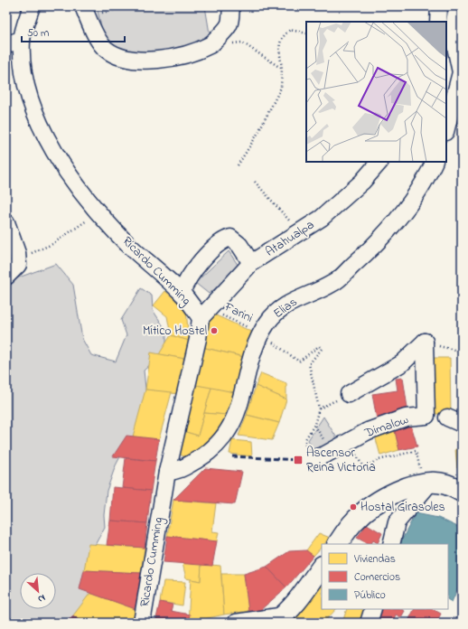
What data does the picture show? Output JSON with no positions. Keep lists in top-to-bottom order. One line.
{"streets":{"street":["Atahualpa","Ricardo Cumming","Elias","Dimalow"],"path":["Farini"]},"crossings":[["Atahualpa","Ricardo Cumming"],["Atahualpa","Farini"],["Ricardo Cumming","Elias"],["Ricardo Cumming","Farini"],["Elias","Farini"]],"places":{"other":["Mítico Hostel","Hostal Girasoles"],"transit":["Ascensor Reina Victoria"]},"legend":["Viviendas","Comercios","Público"],"scale_bar":"50 m","north":"bottom right"}
